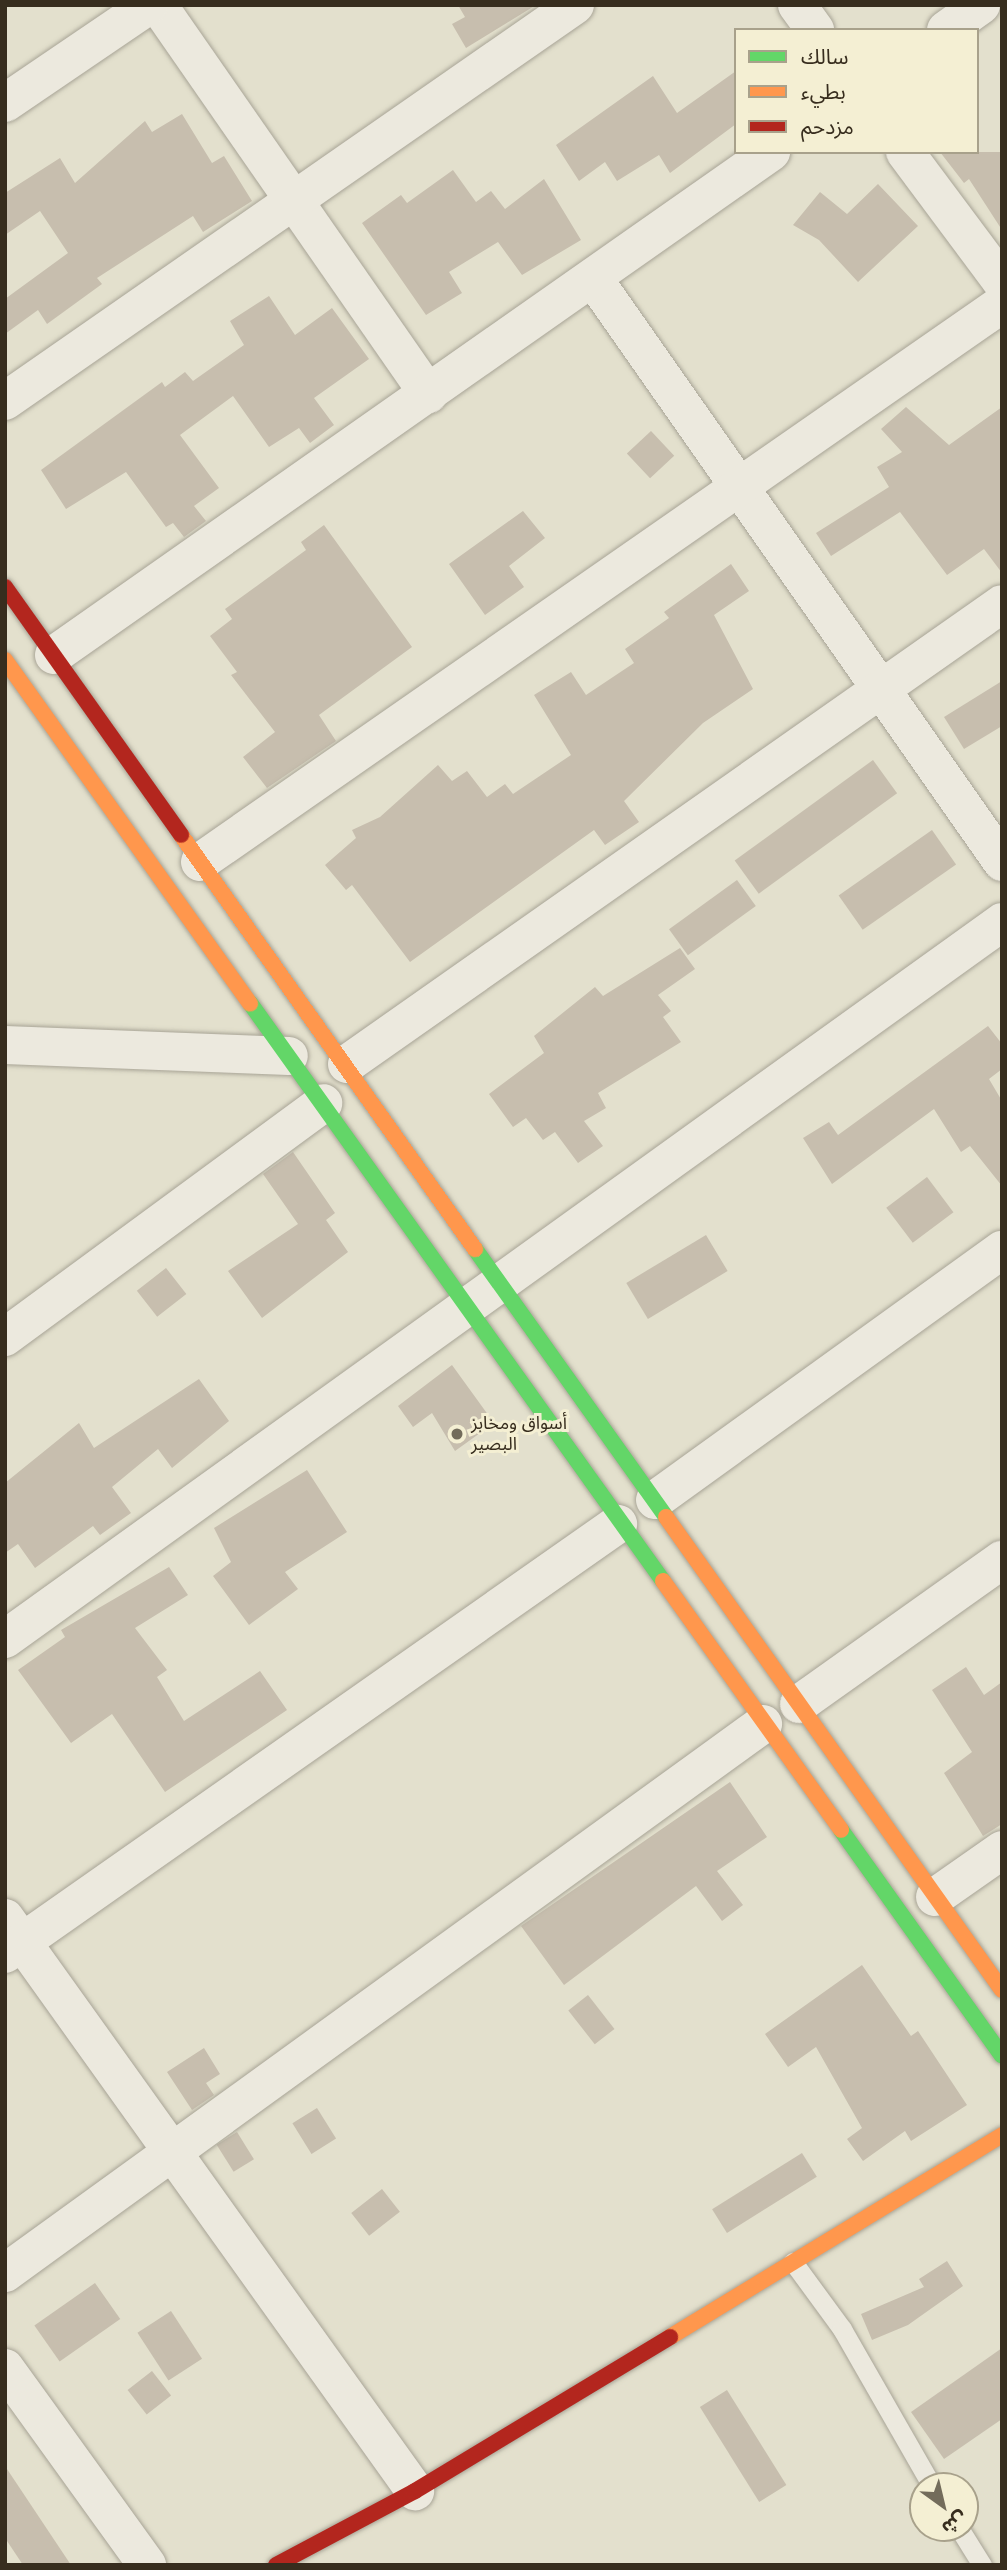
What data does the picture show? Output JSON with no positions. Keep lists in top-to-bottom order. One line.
{"places":["أسواق ومخابز البصير"],"legend":["سالك","بطيء","مزدحم"],"north":"bottom right"}
